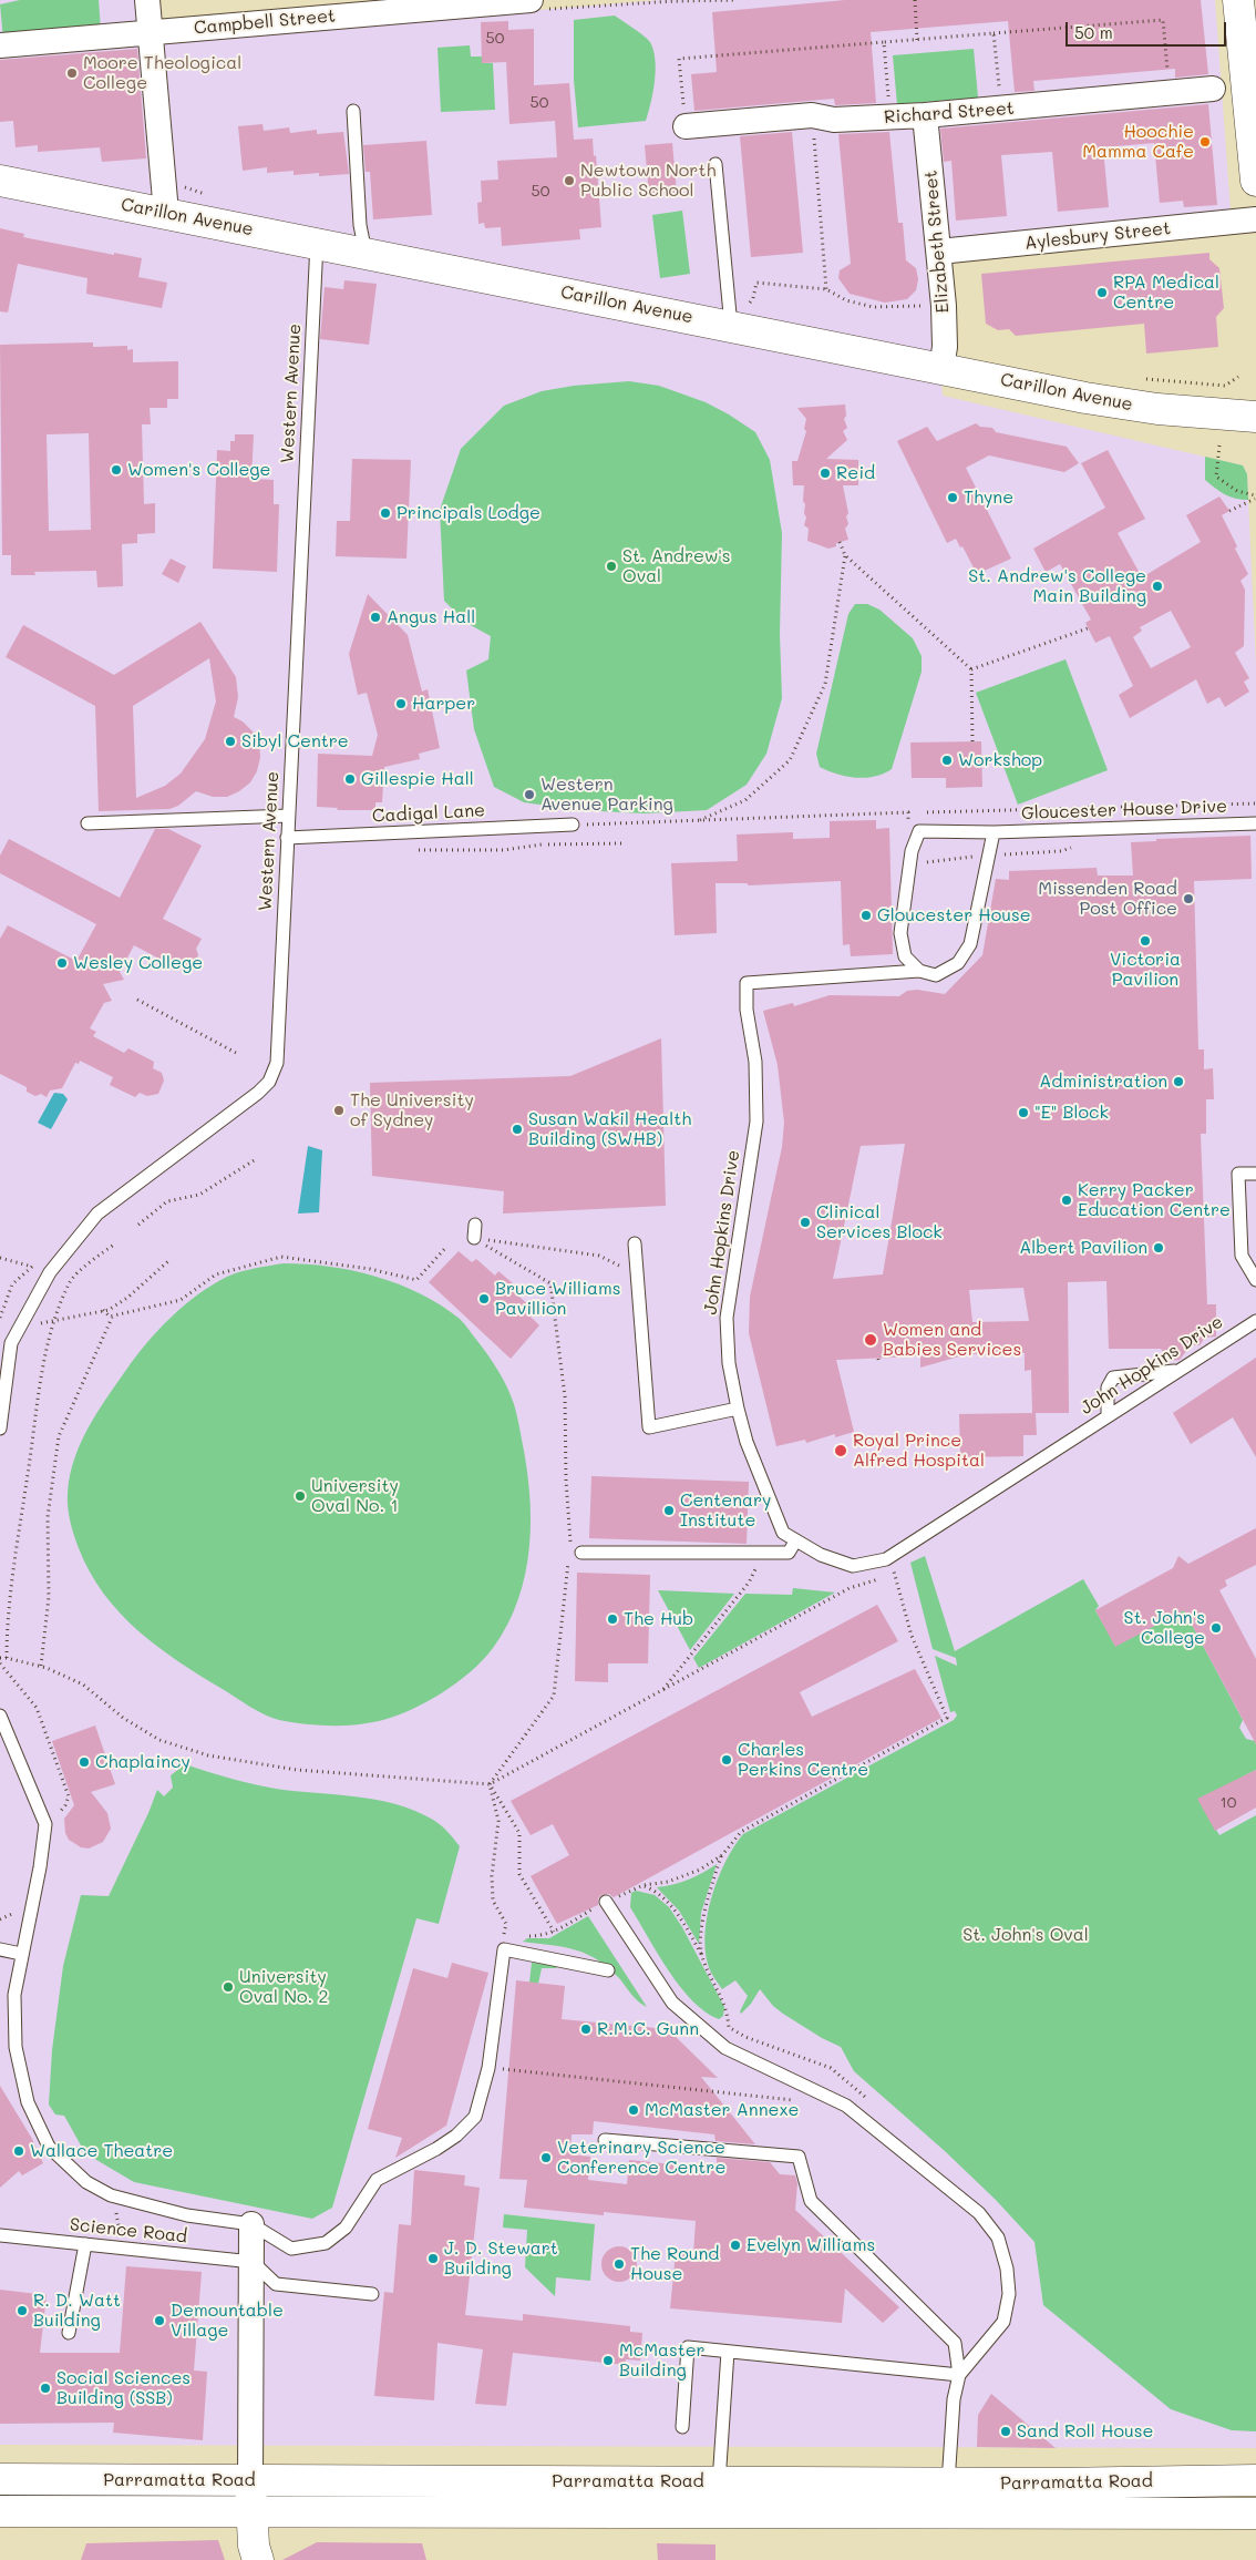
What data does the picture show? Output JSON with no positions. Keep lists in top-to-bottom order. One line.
{"streets":{"main road":["Carillon Avenue","Parramatta Road"],"street":["Campbell Street","Richard Street","Aylesbury Street","Elizabeth Street"],"lane":["Western Avenue","Gloucester House Drive","Cadigal Lane","John Hopkins Drive","Science Road"]},"crossings":[["Richard Street","Elizabeth Street"],["Carillon Avenue","Elizabeth Street"],["Carillon Avenue","Western Avenue"],["Aylesbury Street","Elizabeth Street"],["Western Avenue","Cadigal Lane"]],"parks":["St. John's Oval"],"places":["Moore Theological College","Hoochie Mamma Cafe","Newtown North Public School","RPA Medical Centre","Women's College","Reid","Thyne","Principals Lodge","St. Andrew's Oval","St. Andrew's College Main Building","Angus Hall","Harper","Sibyl Centre","Workshop","Gillespie Hall","Western Avenue Parking","Missenden Road Post Office","Gloucester House","Victoria Pavilion","Wesley College","Administration","The University of Sydney","\"E\" Block","Susan Wakil Health Building (SWHB)","Kerry Packer Education Centre","Clinical Services Block","Albert Pavilion","Bruce Williams Pavillion","Women and Babies Services","Royal Prince Alfred Hospital","University Oval No. 1","Centenary Institute","The Hub","St. John's College","Charles Perkins Centre","Chaplaincy","University Oval No. 2","R.M.C. Gunn","McMaster Annexe","Wallace Theatre","Veterinary Science Conference Centre","Evelyn Williams","J. D. Stewart Building","The Round House","R. D. Watt Building","Demountable Village","McMaster Building","Social Sciences Building (SSB)","Sand Roll House"],"house_numbers":["50","50","50","10"],"scale_bar":"50 m"}
